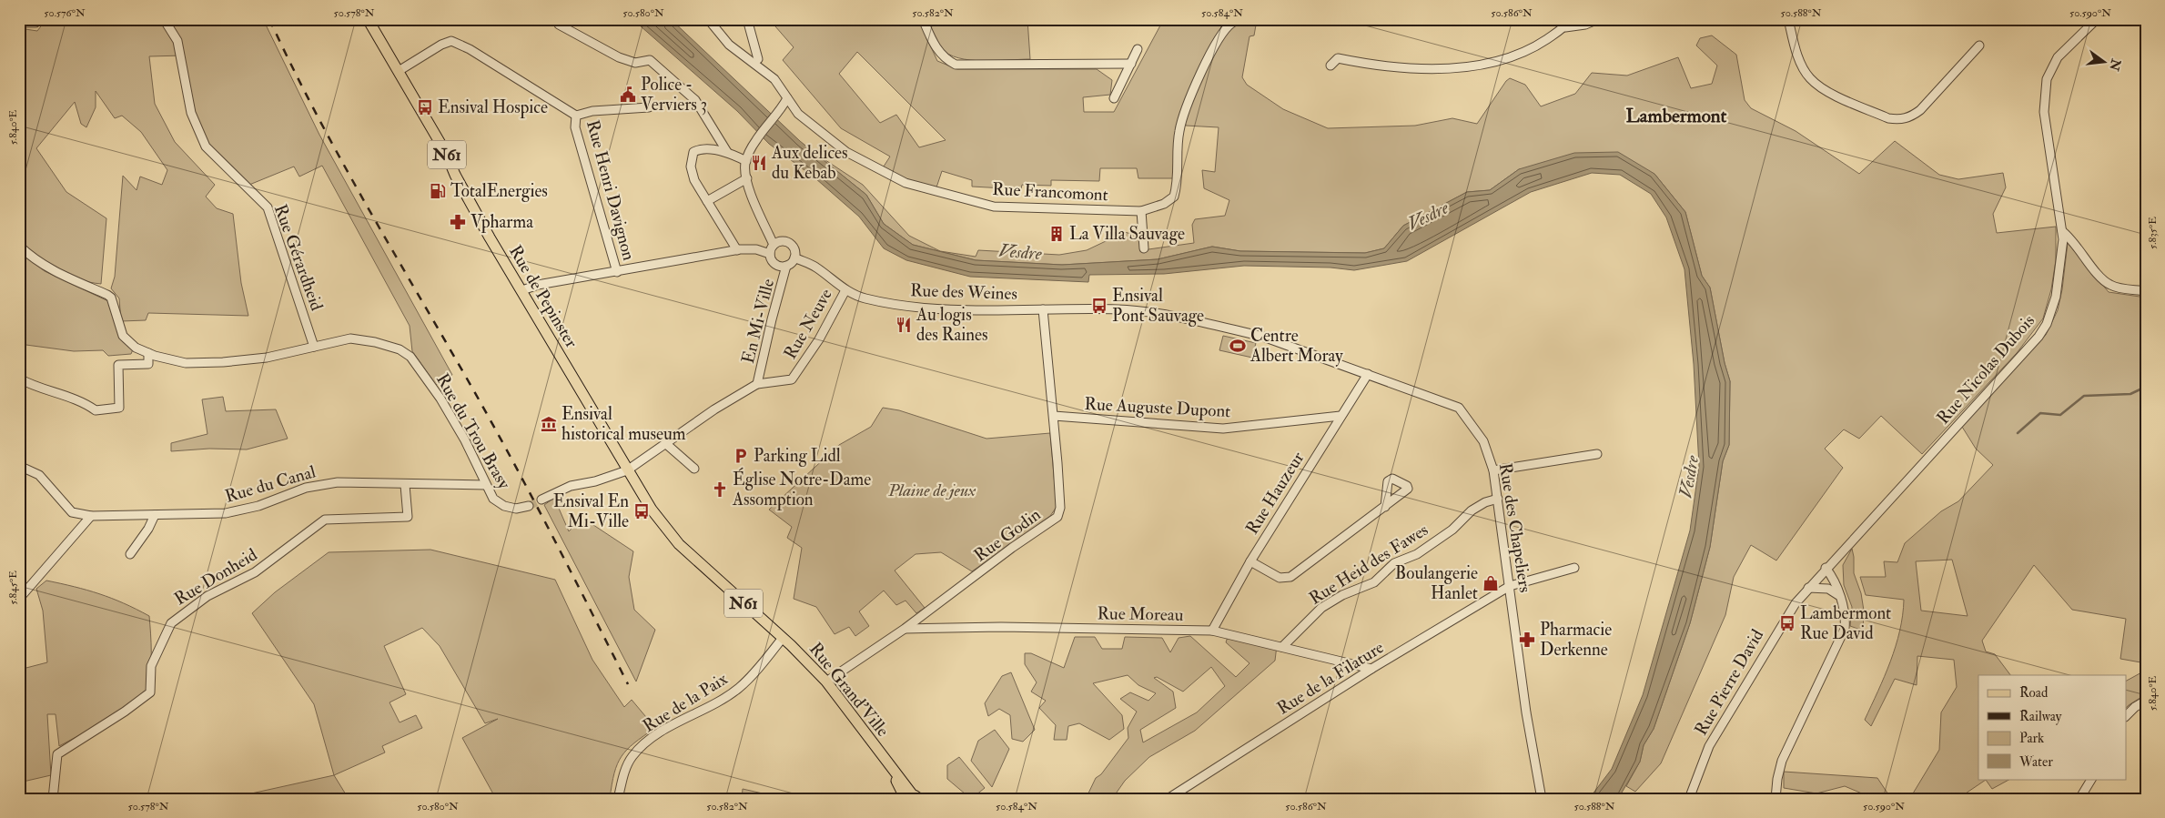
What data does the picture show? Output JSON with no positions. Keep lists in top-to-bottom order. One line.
{"streets":{"main road":["N61","Rue de Pepinster","Rue Grand'Ville"],"street":["Rue Henri Davignon","Rue Francomont","Rue Gérardheid","Rue des Weines","En Mi-Ville","Rue Neuve","Rue Nicolas Dubois","Rue Auguste Dupont","Rue du Trou Brasy","Rue du Canal","Rue Hauzeur","Rue des Chapeliers","Rue Godin","Rue Heid des Fawes","Rue Donheid","Rue Moreau","Rue de la Filature","Rue Pierre David","Rue de la Paix"]},"crossings":[["Rue Gérardheid","Rue du Trou Brasy"],["Rue des Weines","En Mi-Ville"],["Rue des Weines","Rue Neuve"],["Rue des Weines","Rue des Chapeliers"],["Rue des Weines","Rue Godin"],["Rue de Pepinster","En Mi-Ville"],["Rue de Pepinster","Rue Grand'Ville"],["En Mi-Ville","Rue Neuve"],["En Mi-Ville","Rue Grand'Ville"],["Rue Nicolas Dubois","Rue Pierre David"],["Rue Auguste Dupont","Rue Hauzeur"],["Rue Auguste Dupont","Rue Godin"],["Rue du Trou Brasy","Rue du Canal"],["Rue du Canal","Rue Donheid"],["Rue Hauzeur","Rue des Chapeliers"],["Rue Hauzeur","Rue Moreau"],["Rue des Chapeliers","Rue Heid des Fawes"],["Rue des Chapeliers","Rue de la Filature"],["Rue Godin","Rue Moreau"],["Rue Godin","Rue Grand'Ville"],["Rue Heid des Fawes","Rue Moreau"],["Rue Moreau","Rue de la Filature"],["Rue Grand'Ville","Rue de la Paix"]],"districts":["Lambermont"],"water":["Vesdre"],"parks":["Plaine de jeux"],"places":{"public building":["Police - Verviers 3"],"bus stop":["Ensival Hospice","Ensival Pont Sauvage","Ensival En Mi-Ville","Lambermont Rue David"],"restaurant":["Aux delices du Kebab","Au logis des Raines"],"fuel station":["TotalEnergies"],"pharmacy":["Vpharma","Pharmacie Derkenne"],"building":["La Villa Sauvage"],"sports":["Centre Albert Moray"],"museum":["Ensival historical museum"],"parking":["Parking Lidl"],"church":["Église Notre-Dame Assomption"],"shop":["Boulangerie Hanlet"]},"legend":["Road","Railway","Park","Water"],"north":"right","coordinates":["50.576°N","50.578°N","50.580°N","50.582°N","50.584°N","50.586°N","50.588°N","50.590°N","5.840°E","5.835°E","5.845°E"]}
